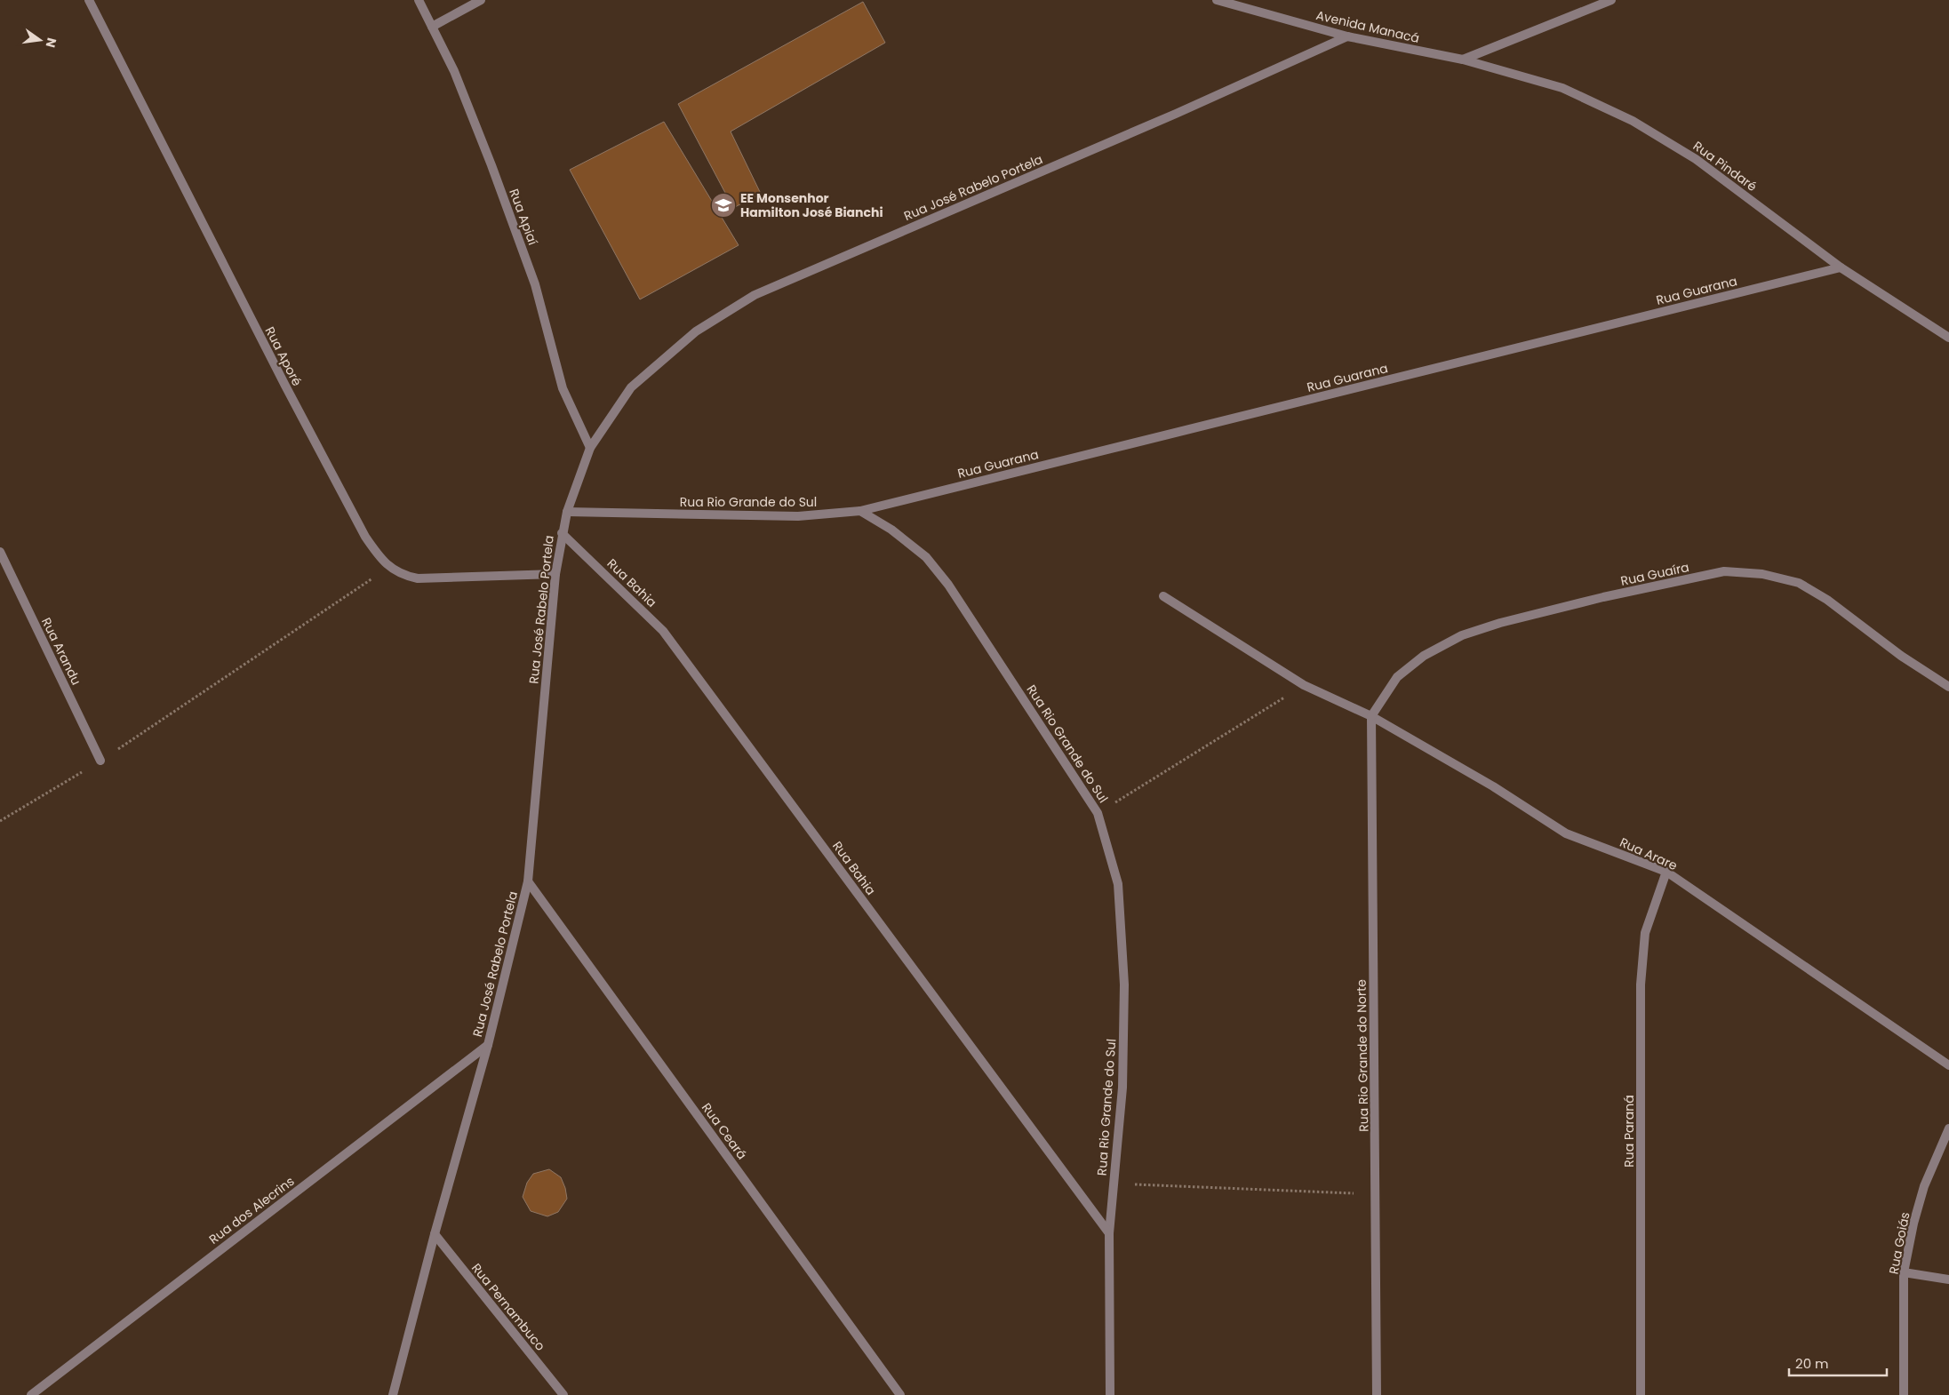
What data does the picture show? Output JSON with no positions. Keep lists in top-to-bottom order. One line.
{"streets":{"street":["Avenida Manacá","Rua Pindaré","Rua José Rabelo Portela","Rua Apiaí","Rua Guarana","Rua Aporé","Rua Rio Grande do Sul","Rua Guaíra","Rua Bahia","Rua Arandu","Rua Arare","Rua Rio Grande do Norte","Rua Ceará","Rua Paraná","Rua dos Alecrins","Rua Goiás","Rua Pernambuco"]},"crossings":[["Avenida Manacá","Rua Pindaré"],["Avenida Manacá","Rua José Rabelo Portela"],["Rua Pindaré","Rua Guarana"],["Rua José Rabelo Portela","Rua Apiaí"],["Rua José Rabelo Portela","Rua Aporé"],["Rua José Rabelo Portela","Rua Rio Grande do Sul"],["Rua José Rabelo Portela","Rua Bahia"],["Rua José Rabelo Portela","Rua Ceará"],["Rua José Rabelo Portela","Rua dos Alecrins"],["Rua José Rabelo Portela","Rua Pernambuco"],["Rua Guarana","Rua Rio Grande do Sul"],["Rua Rio Grande do Sul","Rua Bahia"],["Rua Guaíra","Rua Arare"],["Rua Guaíra","Rua Rio Grande do Norte"],["Rua Arare","Rua Rio Grande do Norte"],["Rua Arare","Rua Paraná"]],"places":{"school or university":["EE Monsenhor Hamilton José Bianchi"]},"scale_bar":"20 m","north":"right"}
